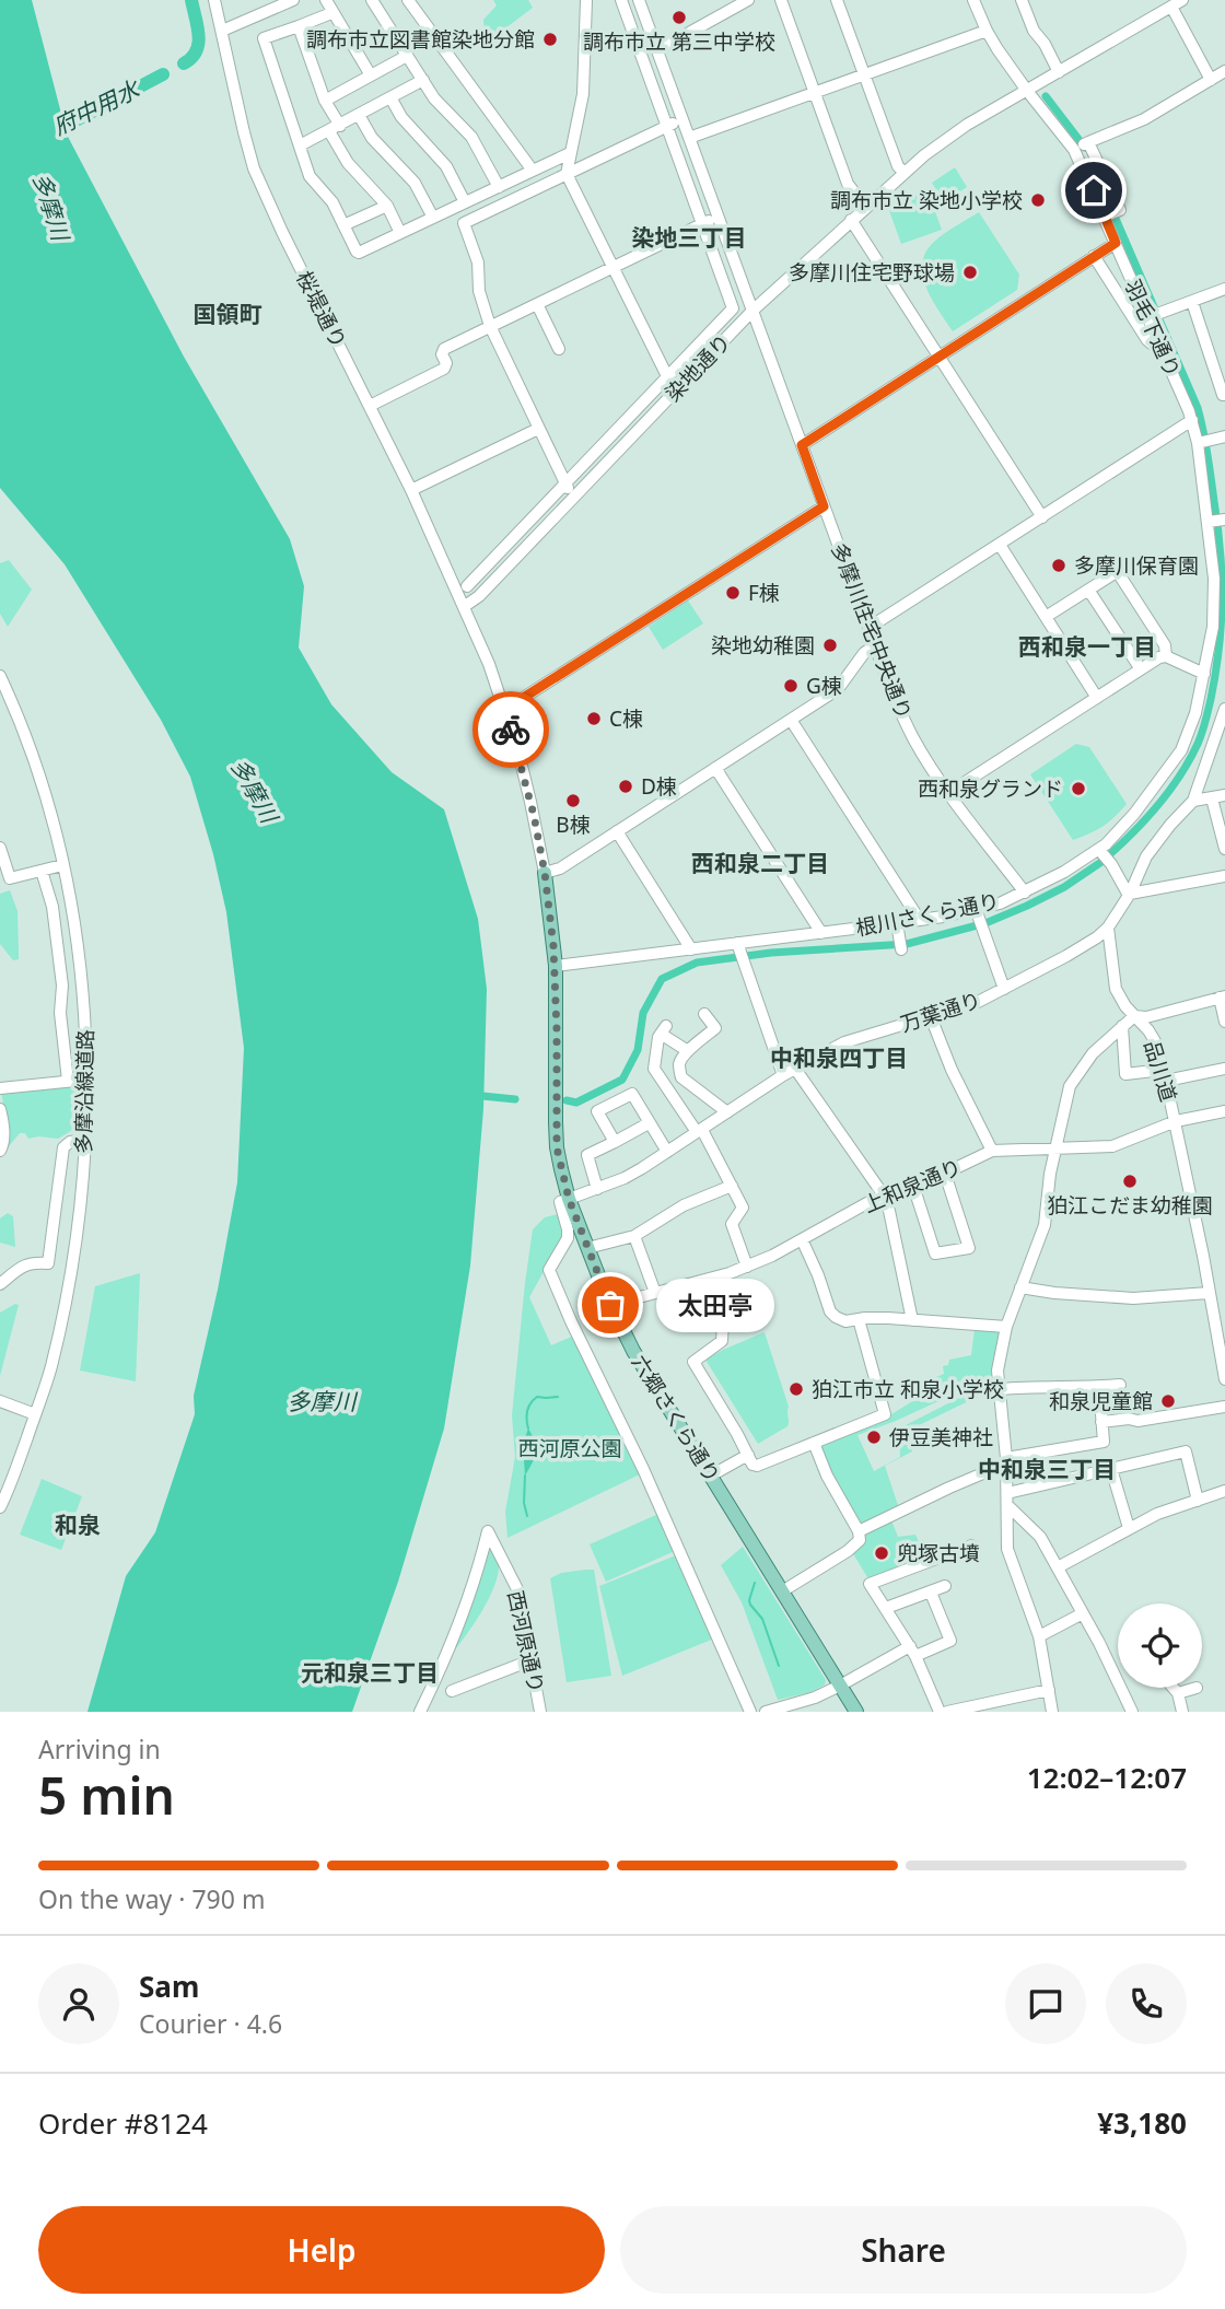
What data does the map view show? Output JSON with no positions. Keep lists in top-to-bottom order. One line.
{"streets":{"main road":["六郷さくら通り"],"street":["桜堤通り","羽毛下通り","染地通り","多摩川住宅中央通り","根川さくら通り","万葉通り","品川道","多摩沿線道路","上和泉通り","西河原通り"]},"crossings":[["桜堤通り","染地通り"],["羽毛下通り","根川さくら通り"],["染地通り","多摩川住宅中央通り"],["多摩川住宅中央通り","根川さくら通り"],["根川さくら通り","六郷さくら通り"],["万葉通り","品川道"],["万葉通り","六郷さくら通り"],["品川道","上和泉通り"],["上和泉通り","六郷さくら通り"]],"districts":["染地三丁目","国領町","西和泉一丁目","西和泉二丁目","中和泉四丁目","中和泉三丁目","和泉","元和泉三丁目"],"water":["府中用水","多摩川"],"parks":["西河原公園"],"places":["調布市立 第三中学校","調布市立図書館染地分館","調布市立 染地小学校","多摩川住宅野球場","多摩川保育園","F棟","染地幼稚園","G棟","C棟","D棟","西和泉グランド","B棟","狛江こだま幼稚園","太田亭","狛江市立 和泉小学校","和泉児童館","伊豆美神社","兜塚古墳"],"page":{"bubble":"太田亭","heading":["5 min","Arriving in","12:02–12:07"],"panel":["Sam","Courier · 4.6","Order #8124","¥3,180"],"bar":"On the way · 790 m","buttons":["Help","Share"]}}
